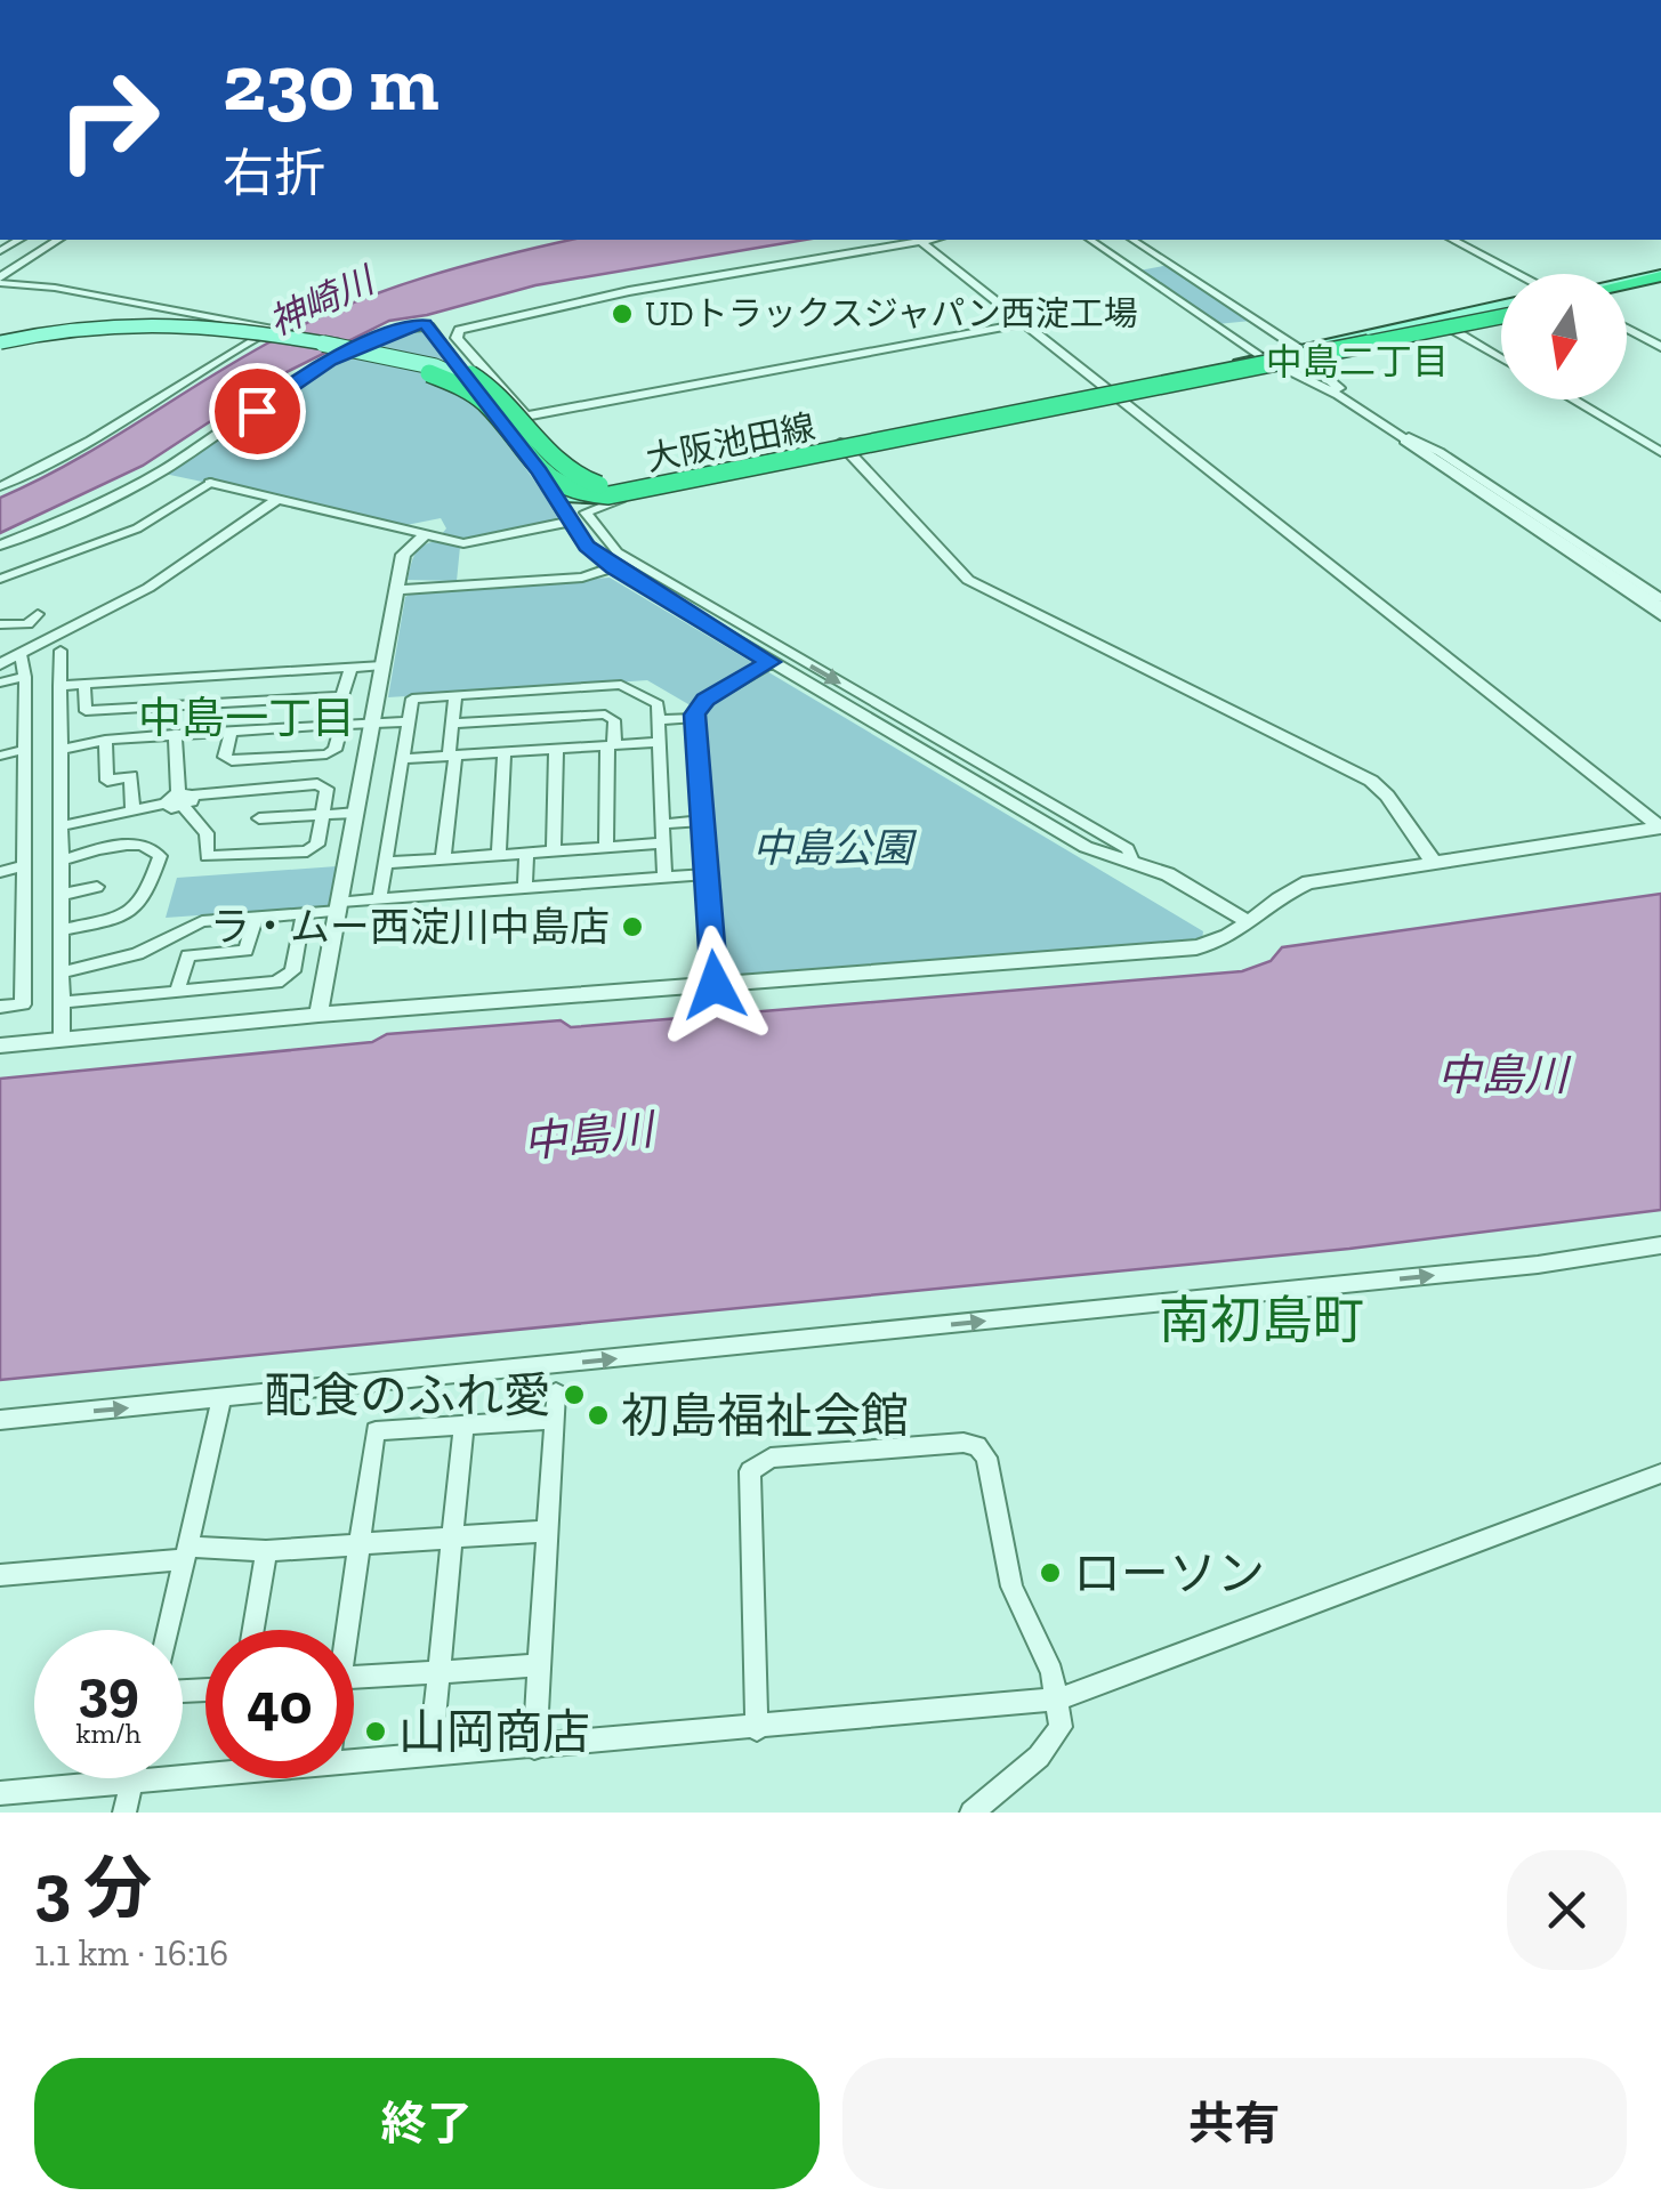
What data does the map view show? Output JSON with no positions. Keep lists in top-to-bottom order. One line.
{"streets":{"main road":["大阪池田線"]},"districts":["中島二丁目","中島一丁目","南初島町"],"water":["神崎川","中島川"],"parks":["中島公園"],"places":["UDトラックスジャパン西淀工場","ラ・ムー西淀川中島店","配食のふれ愛","初島福祉会館","ローソン","山岡商店"],"north":"bottom","page":{"turn":["230 m","右折"],"speed":"39 km/h","limit":"40","heading":["3 分","1.1 km · 16:16"],"buttons":["終了","共有"]}}
